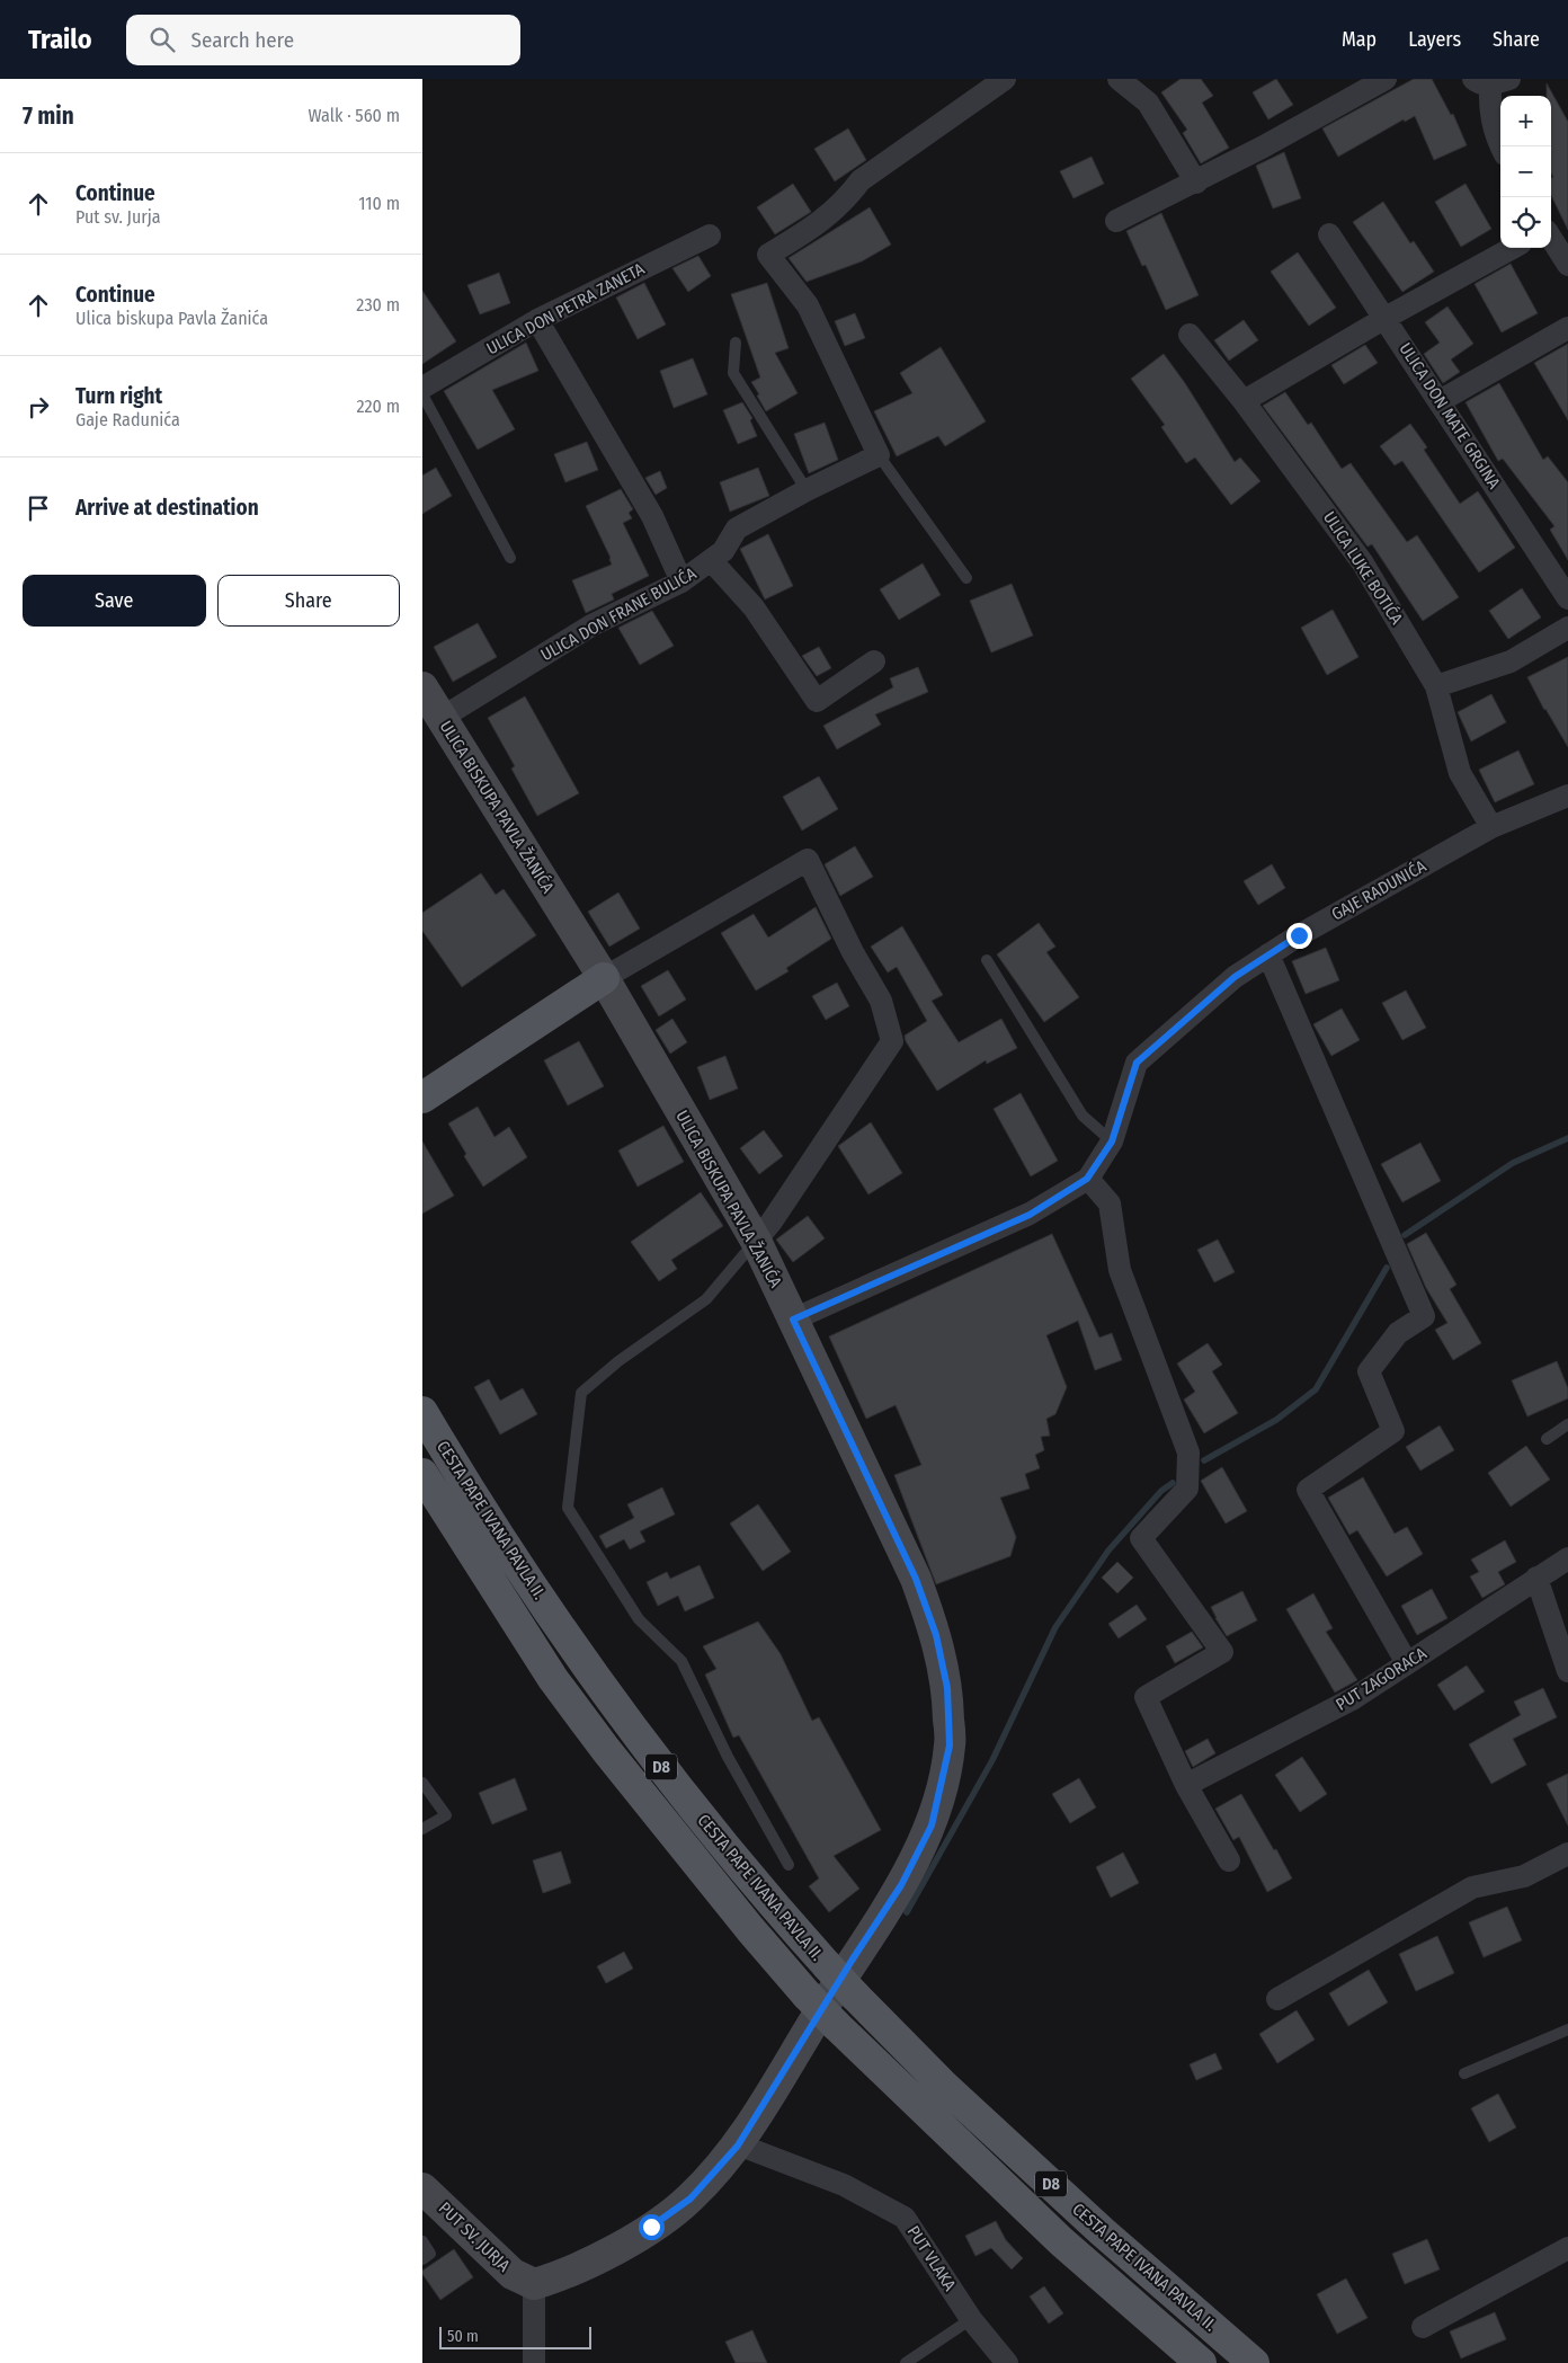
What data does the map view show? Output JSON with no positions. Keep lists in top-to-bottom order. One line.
{"streets":{"main road":["CESTA PAPE IVANA PAVLA II.","D8"],"street":["ULICA DON PETRA ZANETA","ULICA DON MATE GRGINA","ULICA LUKE BOTIĆA","ULICA DON FRANE BULIĆA","ULICA BISKUPA PAVLA ŽANIĆA","GAJE RADUNIĆA","PUT ZAGORACA","PUT SV. JURJA","PUT VLAKA"]},"crossings":[["ULICA LUKE BOTIĆA","GAJE RADUNIĆA"],["ULICA DON FRANE BULIĆA","ULICA BISKUPA PAVLA ŽANIĆA"],["ULICA BISKUPA PAVLA ŽANIĆA","GAJE RADUNIĆA"],["ULICA BISKUPA PAVLA ŽANIĆA","CESTA PAPE IVANA PAVLA II."]],"scale_bar":"50 m","page":{"header":"Trailo","search":"Search here","nav":["Map","Layers","Share"],"heading":["7 min","Walk · 560 m"],"map_buttons":["+","−"],"list":[["Continue","Put sv. Jurja","110 m"],["Continue","Ulica biskupa Pavla Žanića","230 m"],["Turn right","Gaje Radunića","220 m"],"Arrive at destination"],"buttons":["Save","Share"],"scale":"50 m"}}
